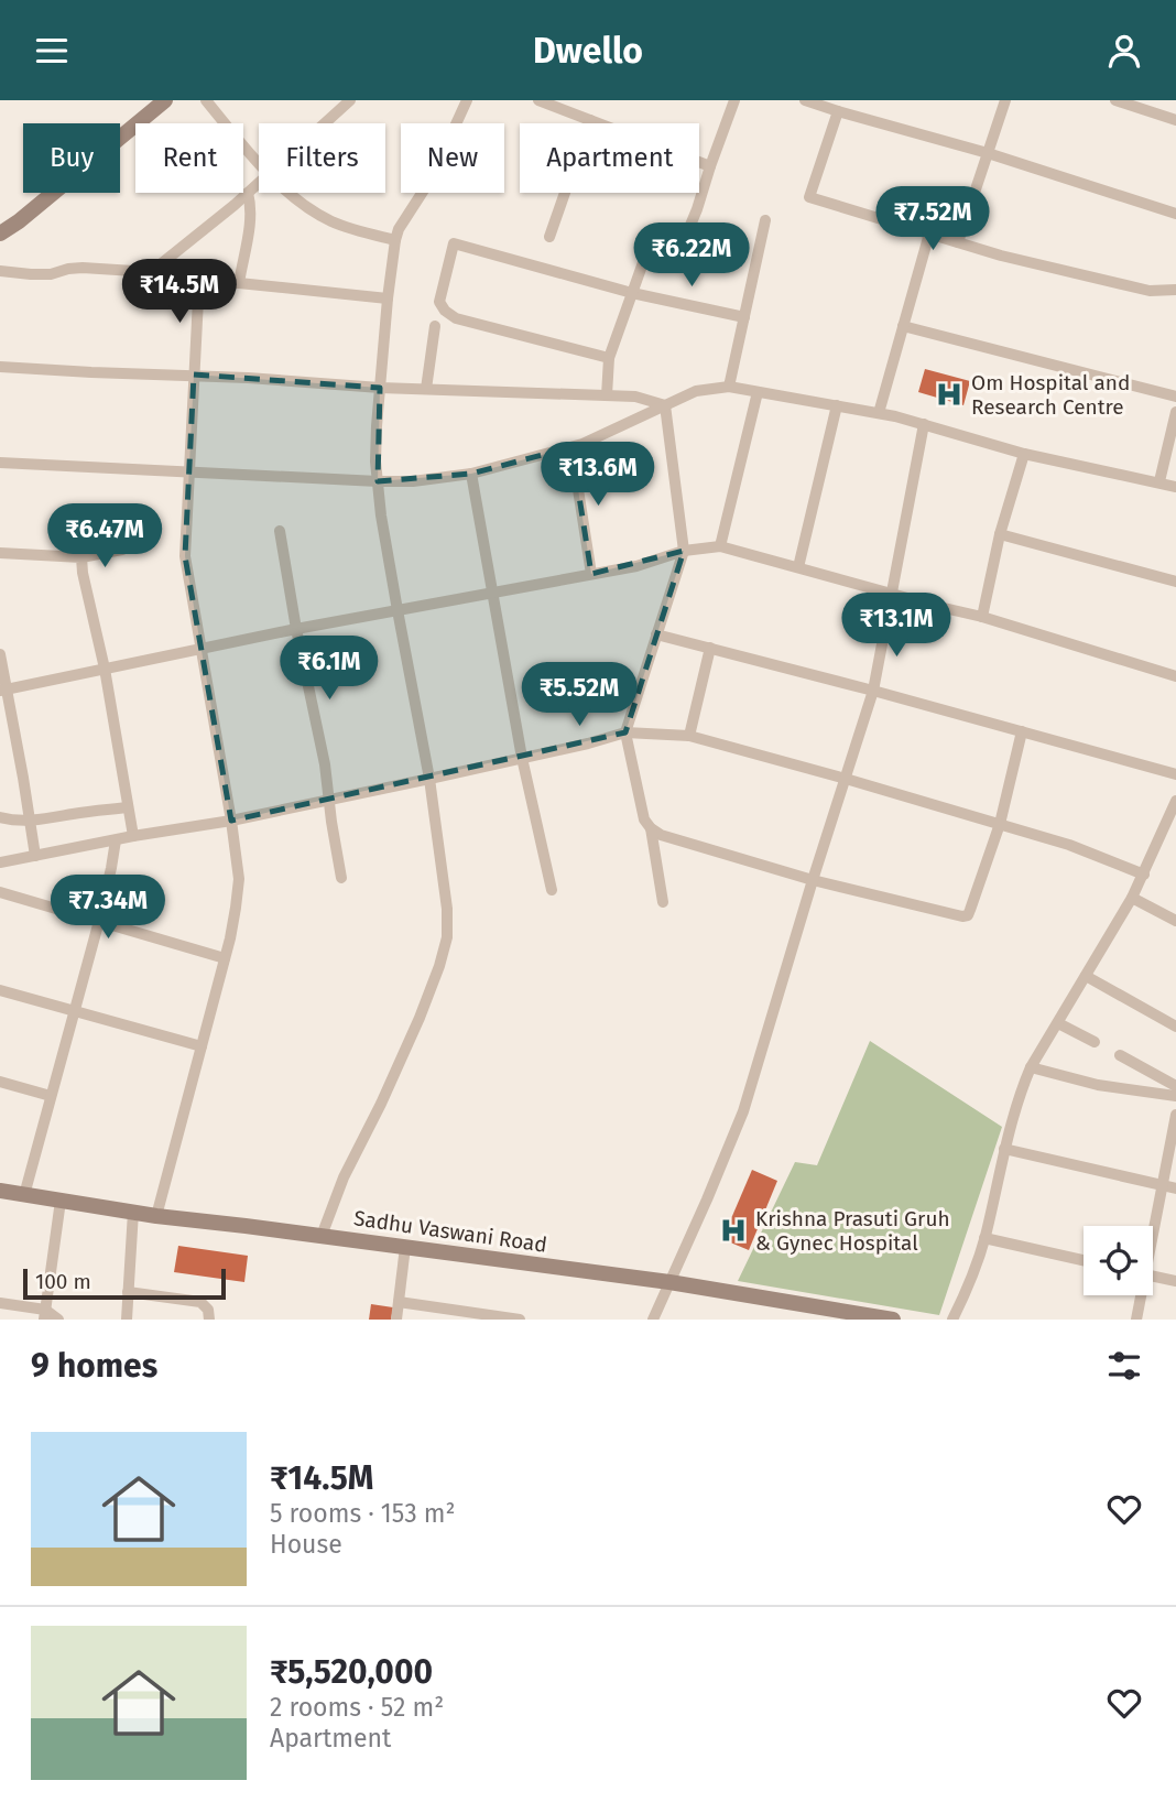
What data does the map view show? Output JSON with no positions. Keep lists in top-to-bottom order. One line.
{"streets":{"street":["Sadhu Vaswani Road"]},"places":{"hospital":["Om Hospital and Research Centre","Krishna Prasuti Gruh & Gynec Hospital"]},"scale_bar":"100 m","page":{"header":"Dwello","chip":["Buy","Rent","Filters","New","Apartment"],"price":["₹7.52M","₹6.22M","₹14.5M","₹13.6M","₹6.47M","₹13.1M","₹6.1M","₹5.52M","₹7.34M"],"scale":"100 m","heading":"9 homes","list":[{"name":"₹14.5M","note":"5 rooms · 153 m² · House"},{"name":"₹5,520,000","note":"2 rooms · 52 m² · Apartment"}]}}
